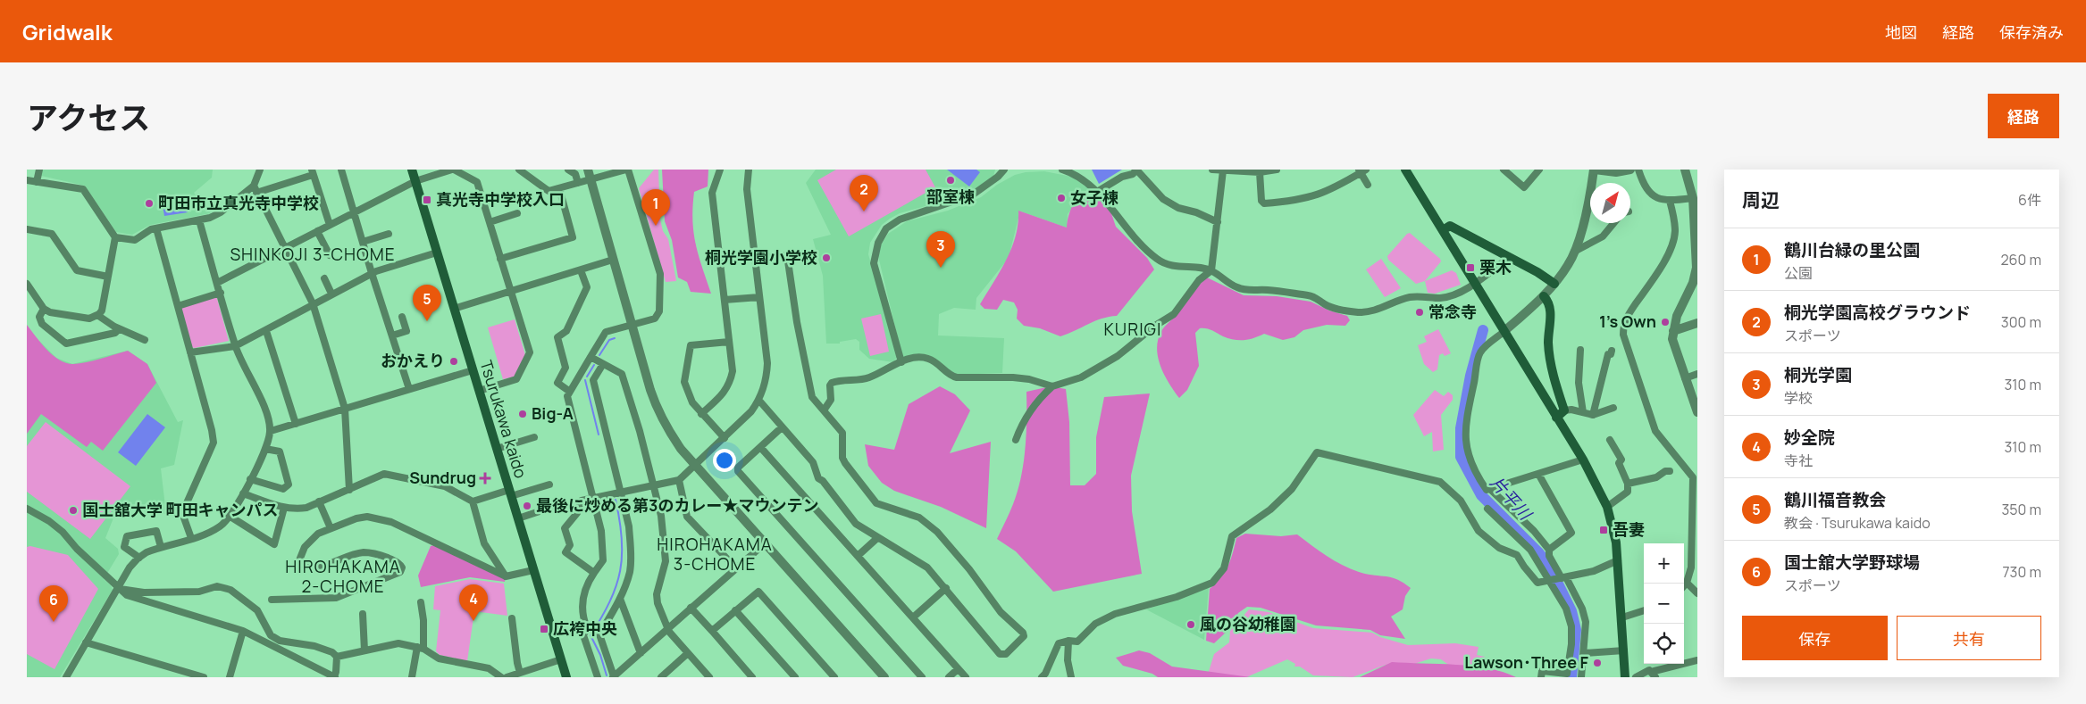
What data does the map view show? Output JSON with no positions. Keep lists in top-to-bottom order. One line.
{"streets":{"main road":["Tsurukawa kaido"]},"districts":["SHINKOJI 3-CHOME","KURIGI","HIROHAKAMA 3-CHOME","HIROHAKAMA 2-CHOME"],"water":["片平川"],"places":{"other":["部室棟","女子棟","町田市立真光寺中学校","桐光学園小学校","常念寺","1's Own","おかえり","Big-A","最後に炒める第3のカレー★マウンテン","国士舘大学 町田キャンパス","風の谷幼稚園","Lawson･Three F"],"transit":["真光寺中学校入口","栗木","吾妻","広袴中央"],"health":["Sundrug"]},"north":"top right","page":{"header":"Gridwalk","nav":["地図","経路","保存済み"],"title":"アクセス","buttons":["経路",["保存","共有"]],"heading":["周辺","6件"],"pins":["2","1","3","5","4","6"],"list":[{"mark":"1","name":"鶴川台緑の里公園","note":"公園","value":"260 m"},{"mark":"2","name":"桐光学園高校グラウンド","note":"スポーツ","value":"300 m"},{"mark":"3","name":"桐光学園","note":"学校","value":"310 m"},{"mark":"4","name":"妙全院","note":"寺社","value":"310 m"},{"mark":"5","name":"鶴川福音教会","note":"教会 · Tsurukawa kaido","value":"350 m"},{"mark":"6","name":"国士舘大学野球場","note":"スポーツ","value":"730 m"}],"map_buttons":["+","−"]}}
